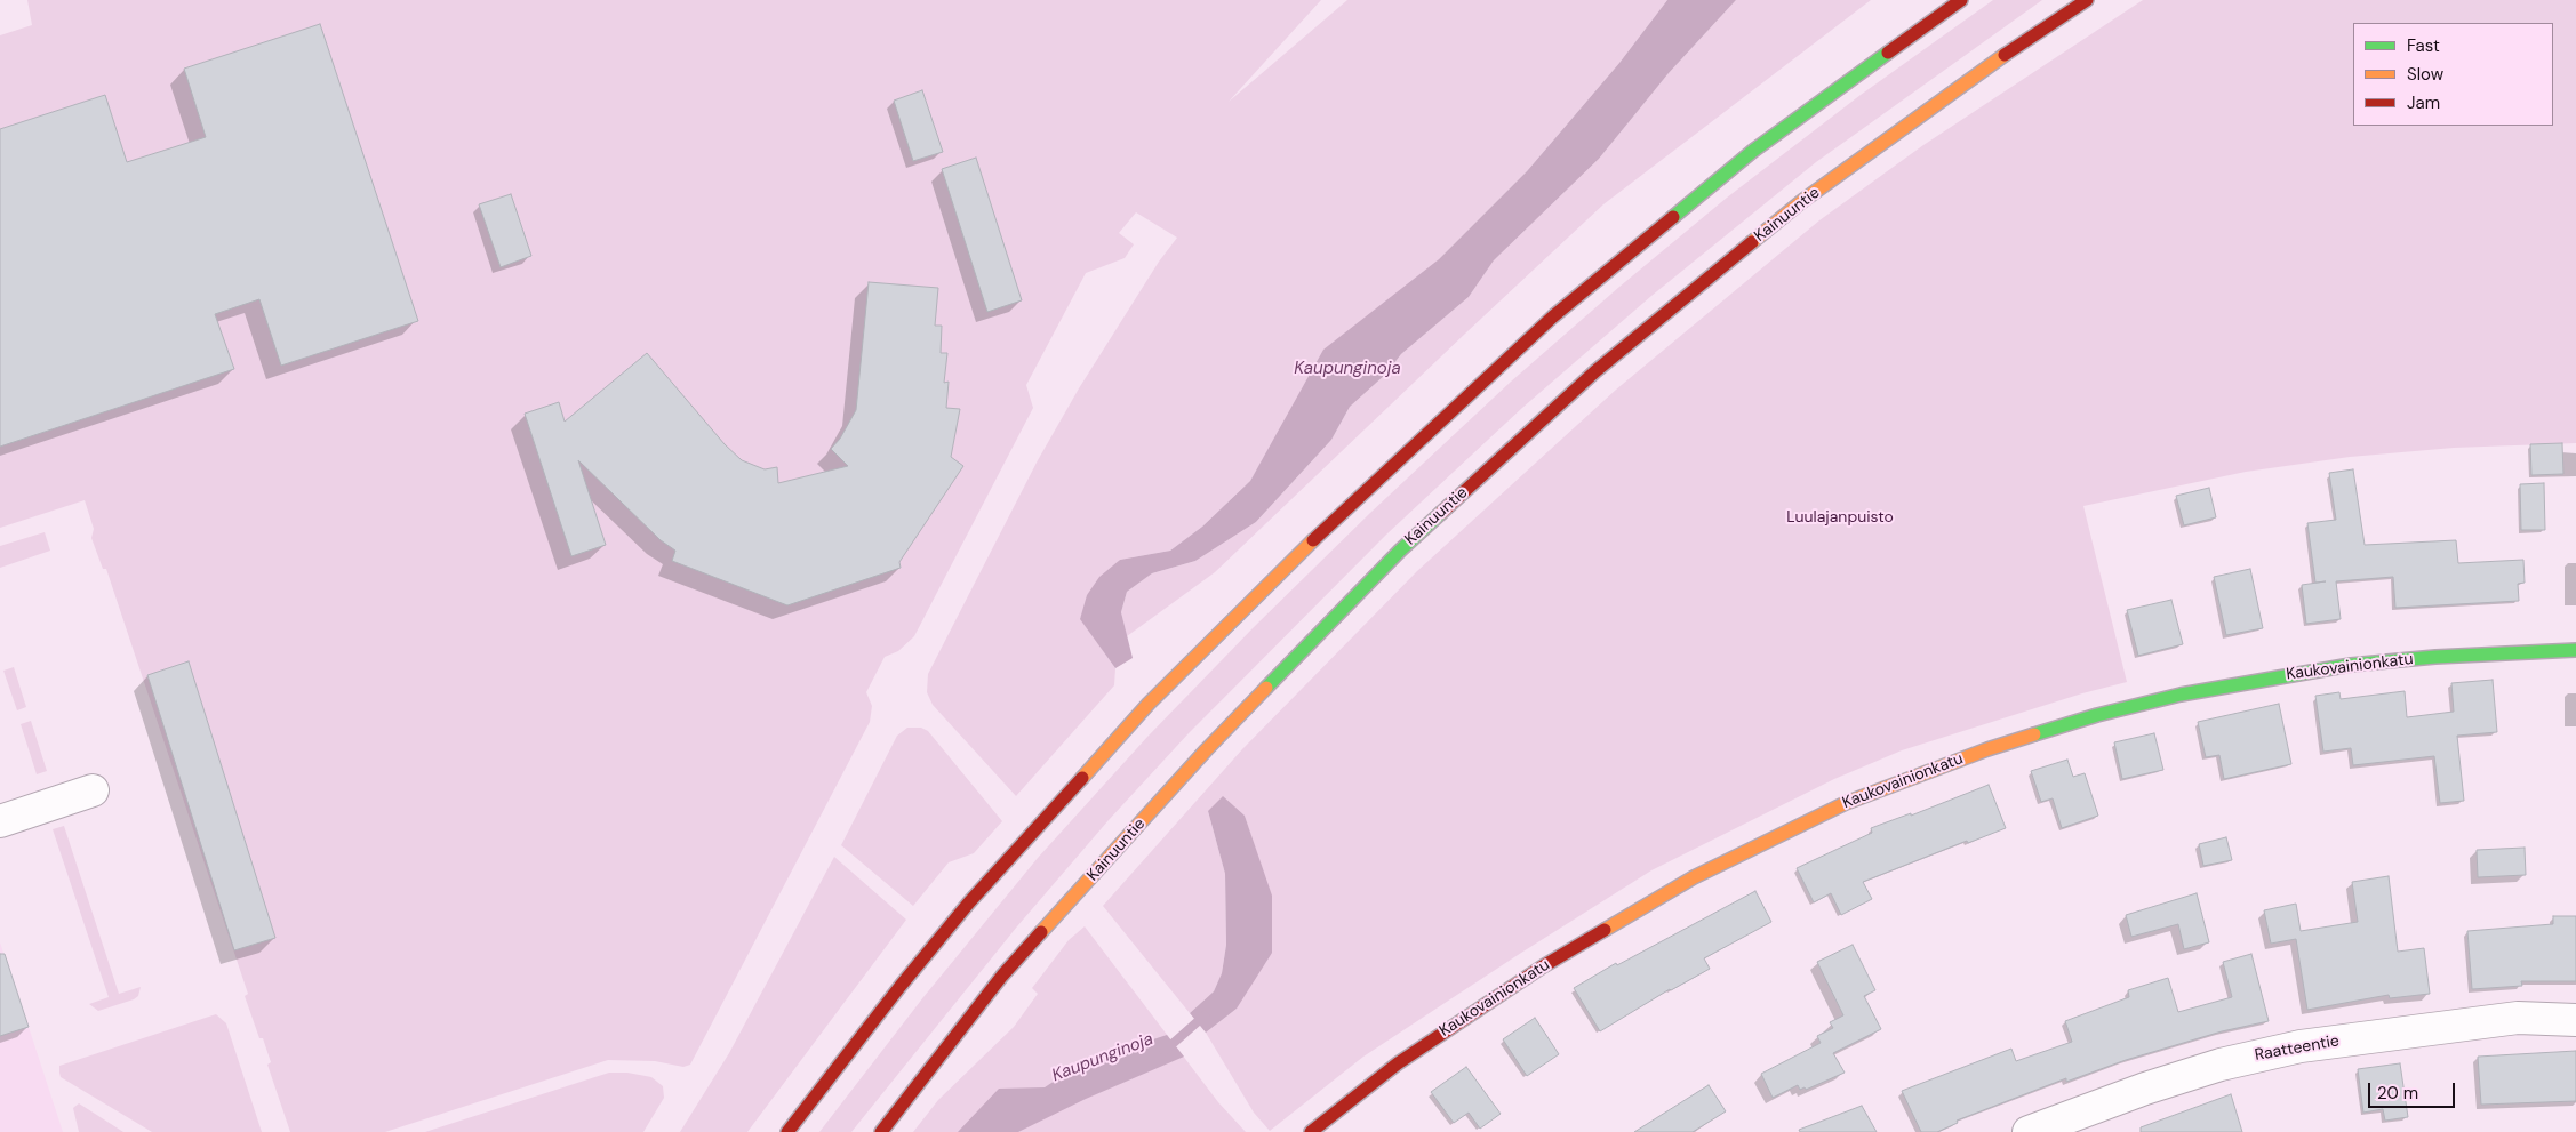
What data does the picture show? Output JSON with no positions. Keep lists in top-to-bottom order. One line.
{"streets":{"main road":["Kainuuntie","Kaukovainionkatu"],"street":["Raatteentie"]},"water":["Kaupunginoja"],"parks":["Luulajanpuisto"],"legend":["Fast","Slow","Jam"],"scale_bar":"20 m"}
